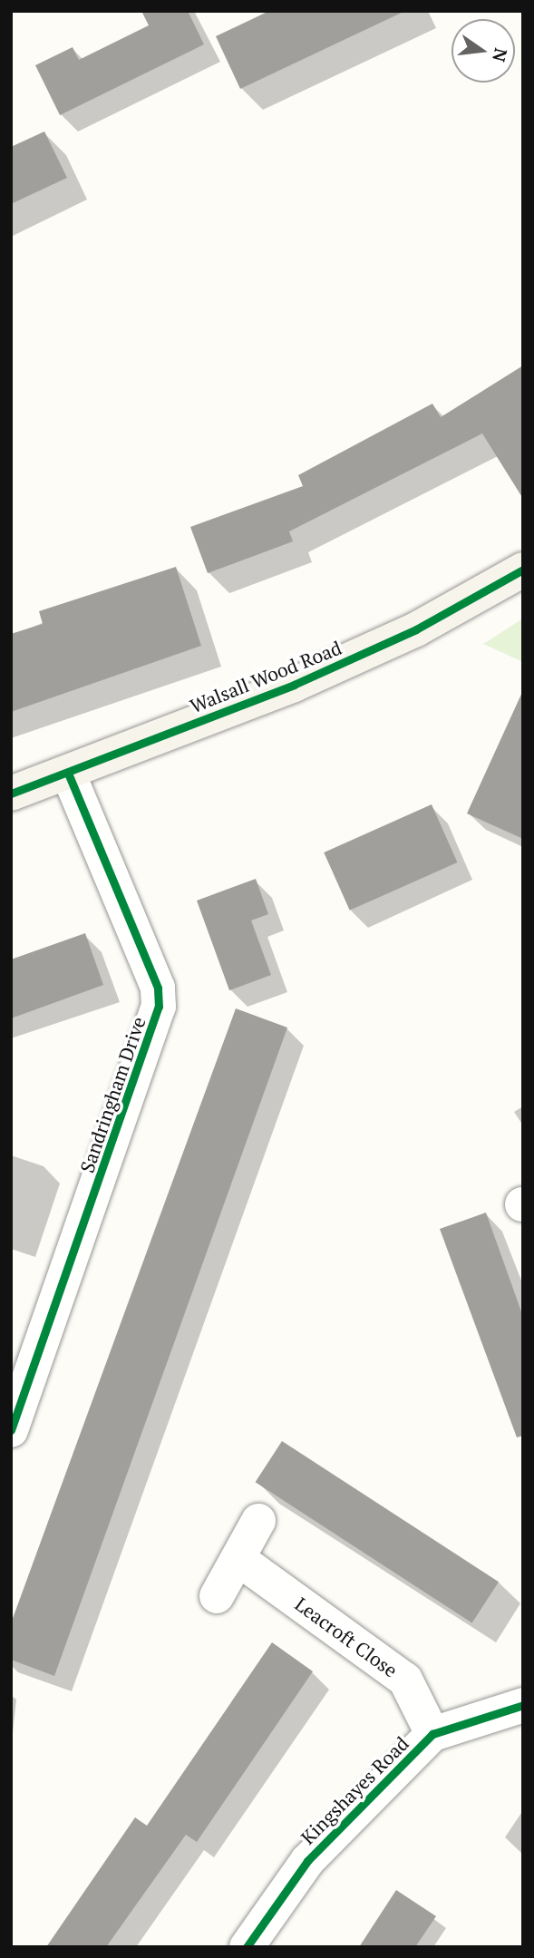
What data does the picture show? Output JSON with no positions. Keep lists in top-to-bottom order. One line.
{"streets":{"street":["Walsall Wood Road","Sandringham Drive","Leacroft Close","Kingshayes Road"]},"crossings":[["Walsall Wood Road","Sandringham Drive"],["Leacroft Close","Kingshayes Road"]],"north":"right"}
